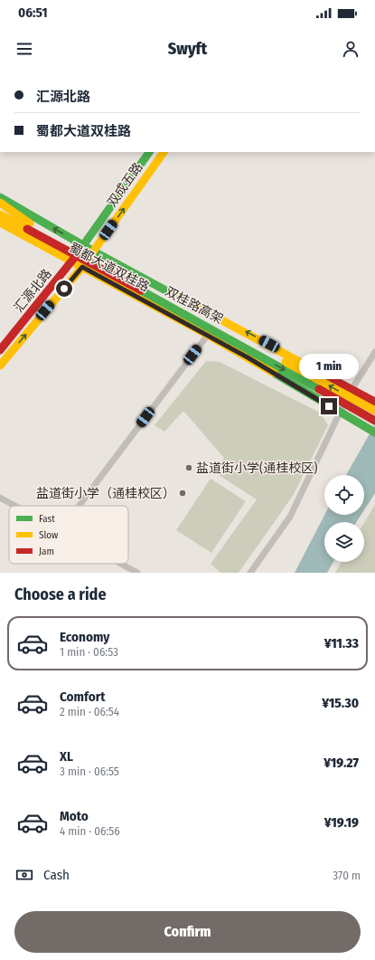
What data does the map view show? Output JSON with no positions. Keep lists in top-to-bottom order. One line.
{"streets":{"main road":["双成五路","蜀都大道双桂路","汇源北路","双桂路高架"]},"crossings":[["双成五路","蜀都大道双桂路"],["双成五路","汇源北路"],["蜀都大道双桂路","汇源北路"]],"places":["盐道街小学(通桂校区)","盐道街小学（通桂校区）"],"legend":["Fast","Slow","Jam"],"page":{"status":"06:51","header":"Swyft","banner":["汇源北路","蜀都大道双桂路"],"bubble":"1 min","heading":"Choose a ride","list":[{"name":"Economy","note":"1 min · 06:53","value":"¥11.33"},{"name":"Comfort","note":"2 min · 06:54","value":"¥15.30"},{"name":"XL","note":"3 min · 06:55","value":"¥19.27"},{"name":"Moto","note":"4 min · 06:56","value":"¥19.19"}],"pay":["Cash","370 m"],"buttons":"Confirm"}}
